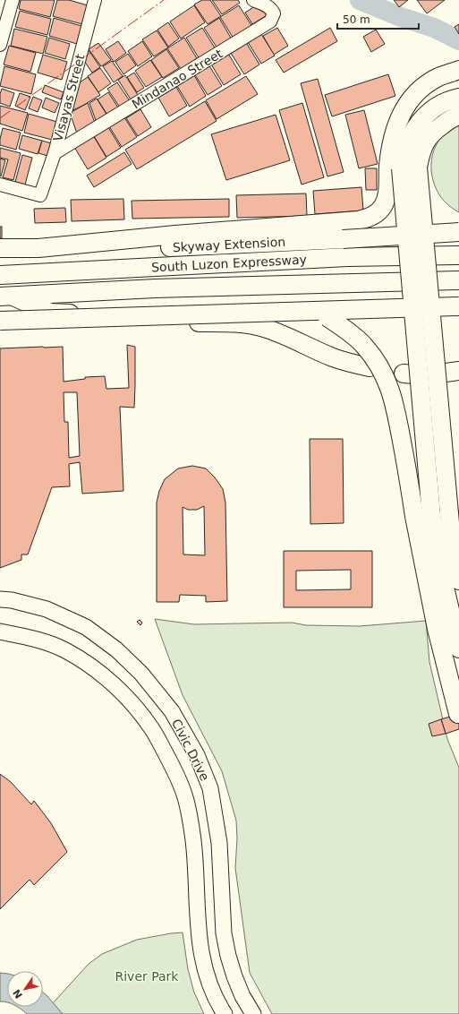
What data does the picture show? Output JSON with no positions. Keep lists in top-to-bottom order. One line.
{"streets":{"highway":["Skyway Extension","South Luzon Expressway"],"main road":["Civic Drive"],"street":["Mindanao Street","Visayas Street"]},"crossings":[["Mindanao Street","Visayas Street"]],"parks":["River Park"],"scale_bar":"50 m","north":"bottom left"}
